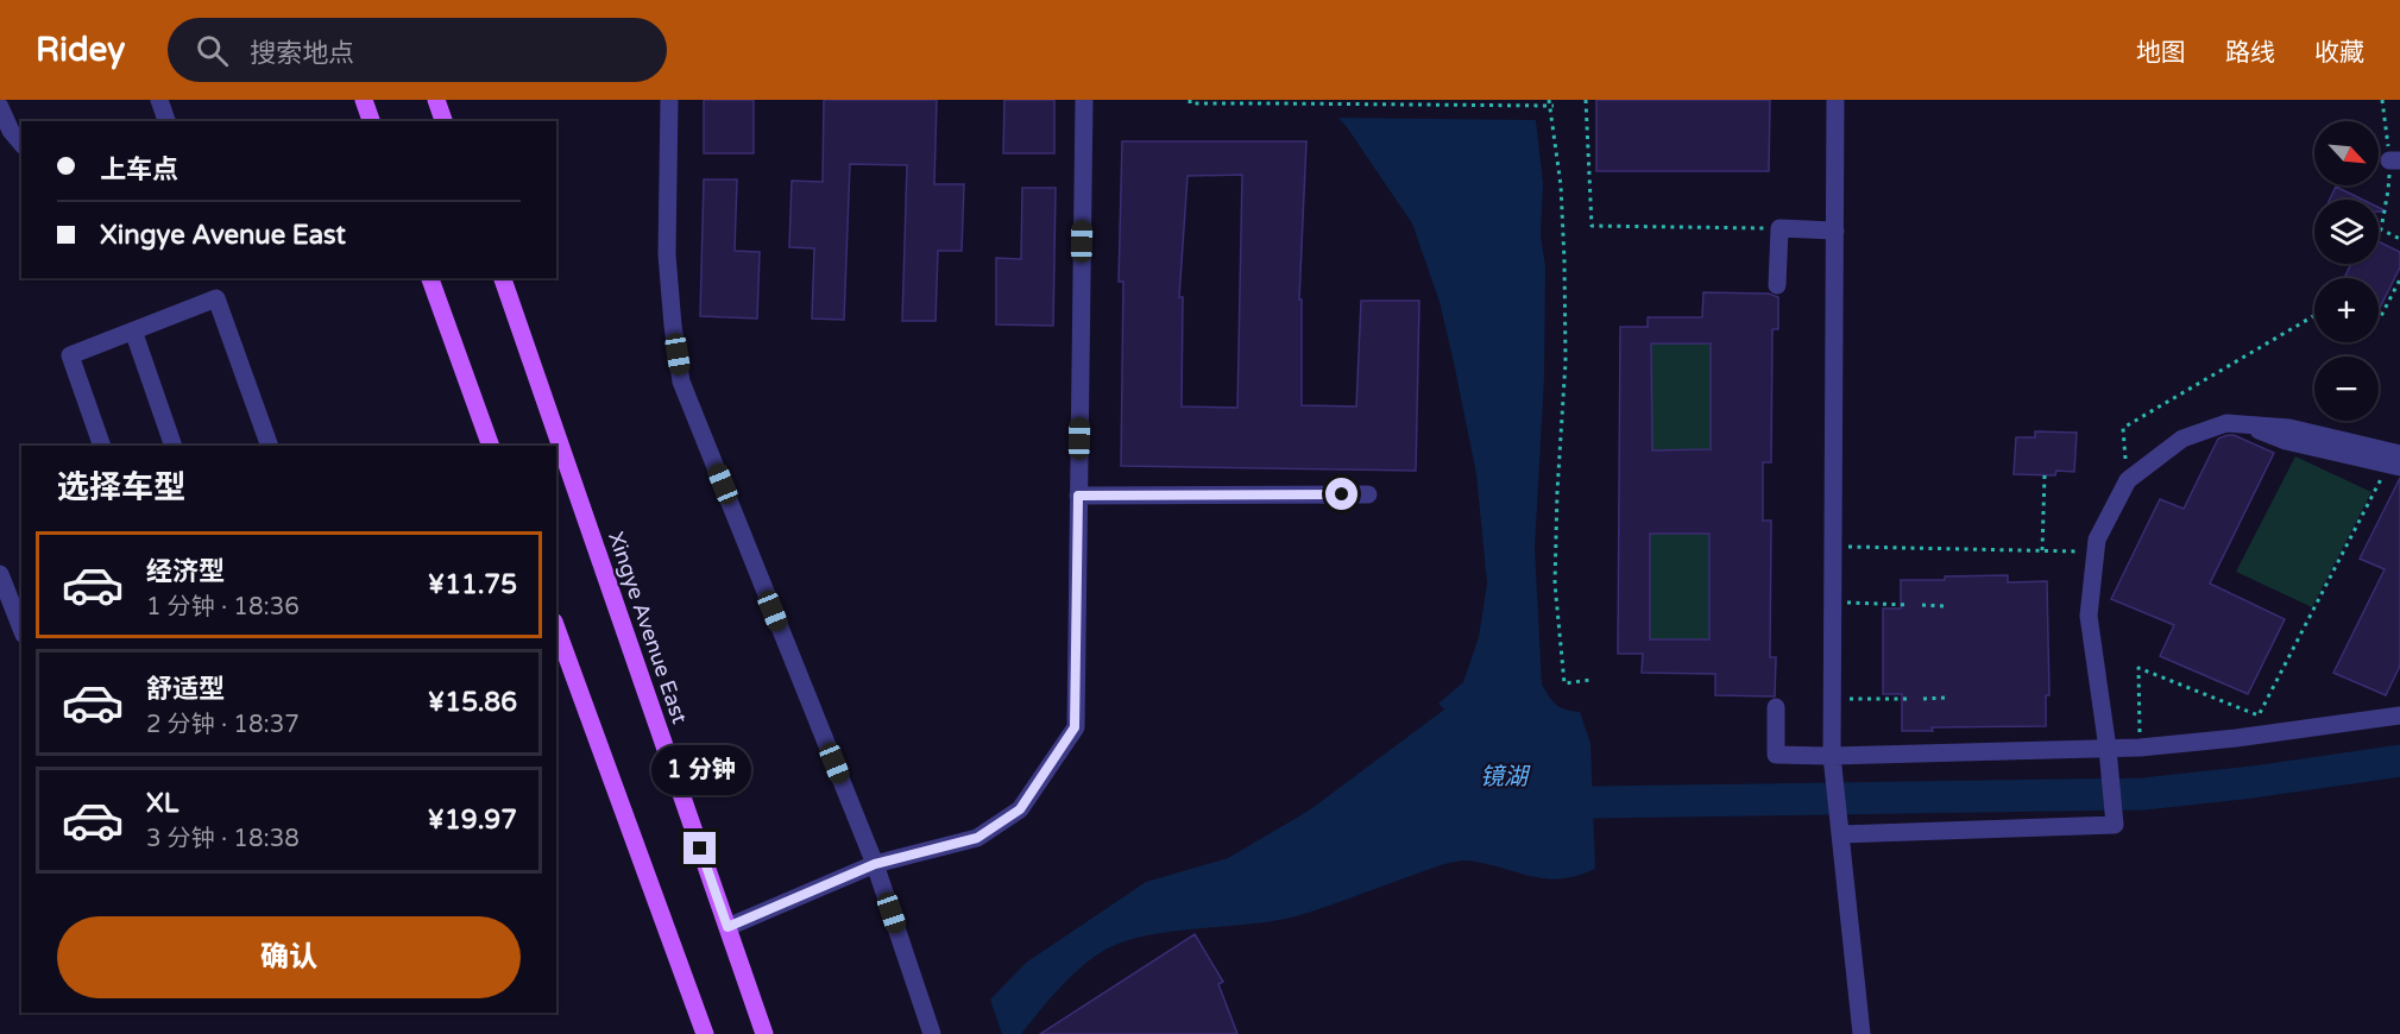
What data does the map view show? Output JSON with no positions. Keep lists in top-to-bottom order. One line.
{"streets":{"main road":["Xingye Avenue East"]},"water":["镜湖"],"north":"bottom right","page":{"header":"Ridey","search":"搜索地点","nav":["地图","路线","收藏"],"map_buttons":["+","−"],"banner":["上车点","Xingye Avenue East"],"heading":"选择车型","list":[{"name":"经济型","note":"1 分钟 · 18:36","value":"¥11.75"},{"name":"舒适型","note":"2 分钟 · 18:37","value":"¥15.86"},{"name":"XL","note":"3 分钟 · 18:38","value":"¥19.97"}],"bubble":"1 分钟","buttons":"确认"}}
